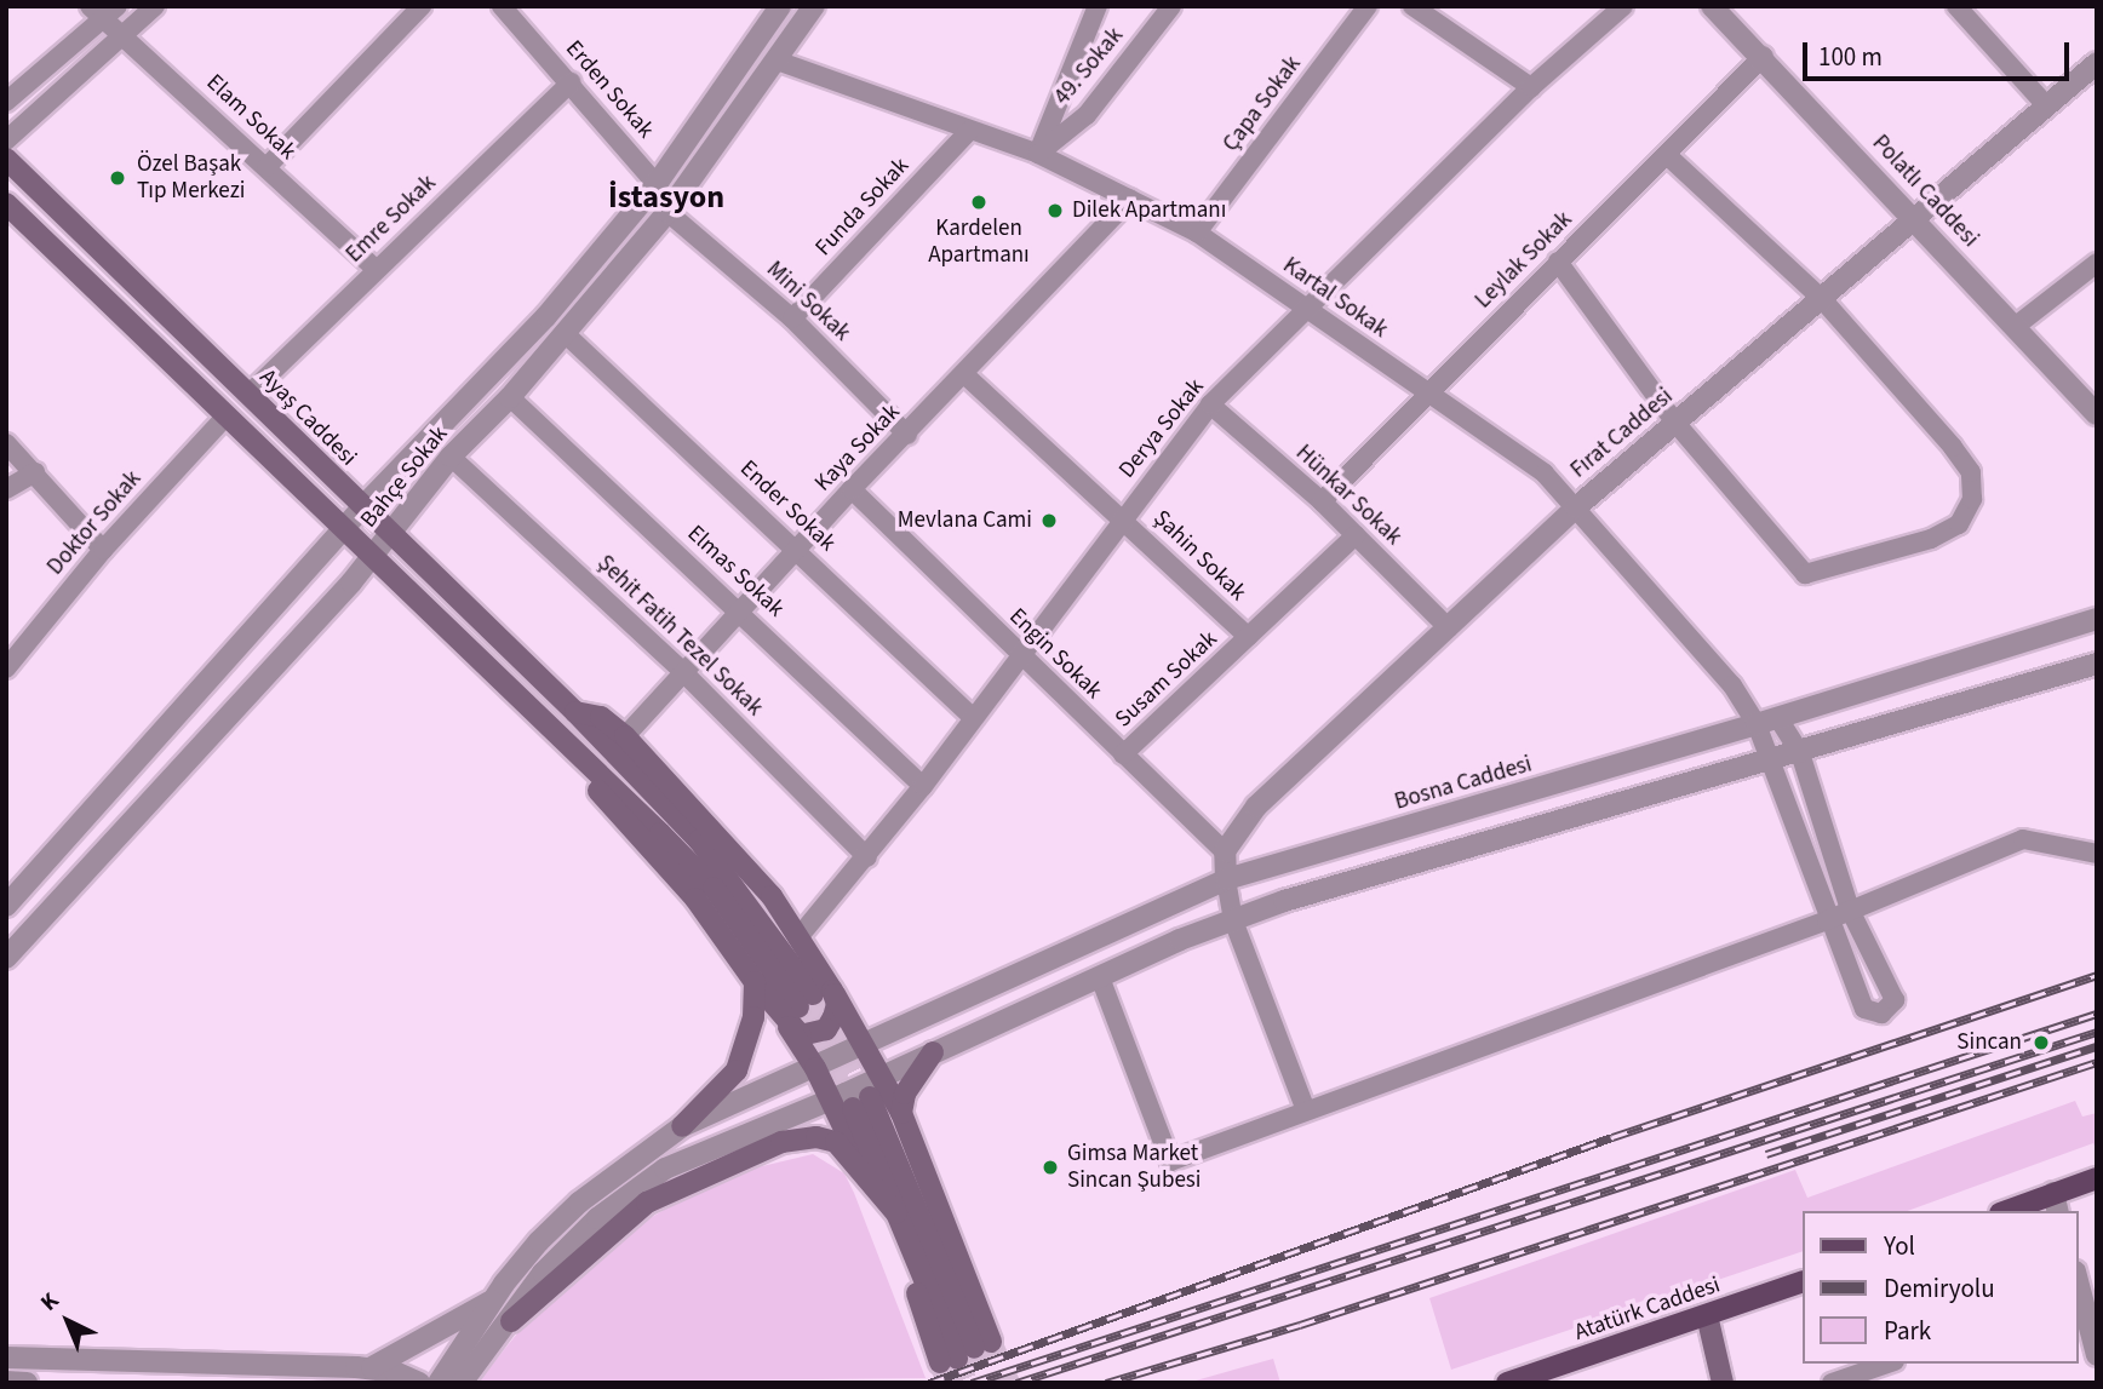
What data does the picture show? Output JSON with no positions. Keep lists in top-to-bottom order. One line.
{"streets":{"main road":["Ayaş Caddesi","Atatürk Caddesi"],"street":["49. Sokak","Erden Sokak","Çapa Sokak","Elam Sokak","Polatlı Caddesi","Funda Sokak","Emre Sokak","Leylak Sokak","Kartal Sokak","Mini Sokak","Derya Sokak","Fırat Caddesi","Kaya Sokak","Bahçe Sokak","Hünkar Sokak","Ender Sokak","Doktor Sokak","Şahin Sokak","Elmas Sokak","Şehit Fatih Tezel Sokak","Engin Sokak","Susam Sokak","Bosna Caddesi"]},"crossings":[["49. Sokak","Kartal Sokak"],["Erden Sokak","Emre Sokak"],["Erden Sokak","Mini Sokak"],["Erden Sokak","Bahçe Sokak"],["Çapa Sokak","Kartal Sokak"],["Elam Sokak","Emre Sokak"],["Polatlı Caddesi","Leylak Sokak"],["Polatlı Caddesi","Fırat Caddesi"],["Funda Sokak","Kartal Sokak"],["Funda Sokak","Mini Sokak"],["Emre Sokak","Ayaş Caddesi"],["Leylak Sokak","Kartal Sokak"],["Leylak Sokak","Hünkar Sokak"],["Kartal Sokak","Derya Sokak"],["Kartal Sokak","Fırat Caddesi"],["Kartal Sokak","Kaya Sokak"],["Kartal Sokak","Bahçe Sokak"],["Kartal Sokak","Bosna Caddesi"],["Mini Sokak","Kaya Sokak"],["Mini Sokak","Bahçe Sokak"],["Ayaş Caddesi","Bahçe Sokak"],["Derya Sokak","Hünkar Sokak"],["Derya Sokak","Ender Sokak"],["Derya Sokak","Şahin Sokak"],["Derya Sokak","Elmas Sokak"],["Derya Sokak","Şehit Fatih Tezel Sokak"],["Derya Sokak","Engin Sokak"],["Fırat Caddesi","Hünkar Sokak"],["Fırat Caddesi","Engin Sokak"],["Kaya Sokak","Ender Sokak"],["Kaya Sokak","Şahin Sokak"],["Kaya Sokak","Elmas Sokak"],["Kaya Sokak","Şehit Fatih Tezel Sokak"],["Kaya Sokak","Engin Sokak"],["Bahçe Sokak","Ender Sokak"],["Bahçe Sokak","Elmas Sokak"],["Bahçe Sokak","Şehit Fatih Tezel Sokak"],["Hünkar Sokak","Susam Sokak"],["Şahin Sokak","Susam Sokak"],["Engin Sokak","Susam Sokak"]],"districts":["İstasyon"],"places":["Özel Başak Tıp Merkezi","Kardelen Apartmanı","Dilek Apartmanı","Mevlana Cami","Sincan","Gimsa Market Sincan Şubesi"],"legend":["Yol","Demiryolu","Park"],"scale_bar":"100 m","north":"top left"}
